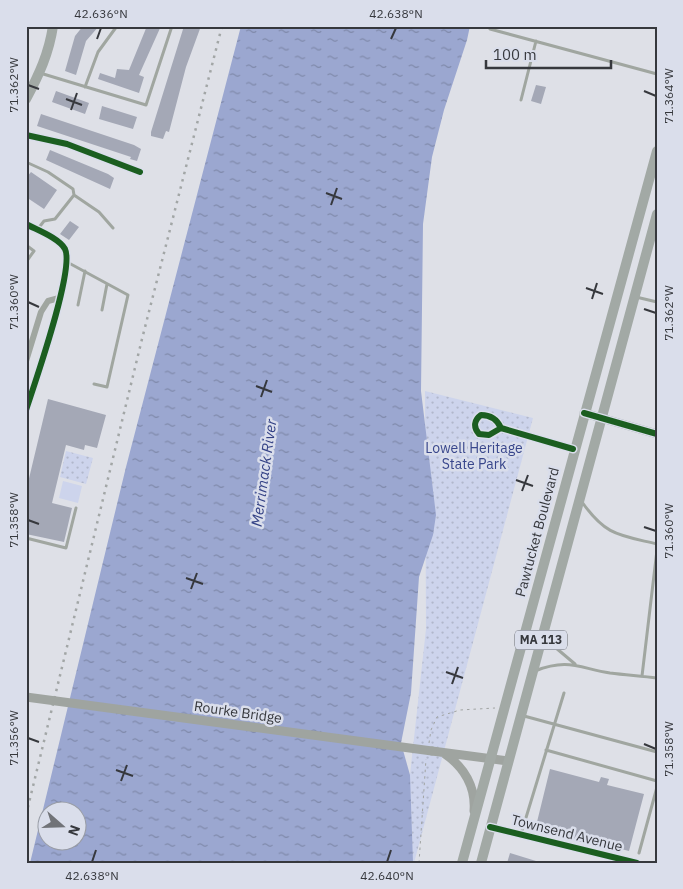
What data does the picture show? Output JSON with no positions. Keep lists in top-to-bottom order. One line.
{"streets":{"main road":["Pawtucket Boulevard","MA 113","Rourke Bridge"],"street":["Townsend Avenue"]},"crossings":[["Pawtucket Boulevard","Rourke Bridge"],["MA 113","Rourke Bridge"],["MA 113","Townsend Avenue"]],"water":["Merrimack River"],"parks":["Lowell Heritage State Park"],"scale_bar":"100 m","north":"right","coordinates":["42.636°N","42.638°N","71.362°W","71.364°W","71.360°W","71.358°W","71.356°W","42.640°N"]}
